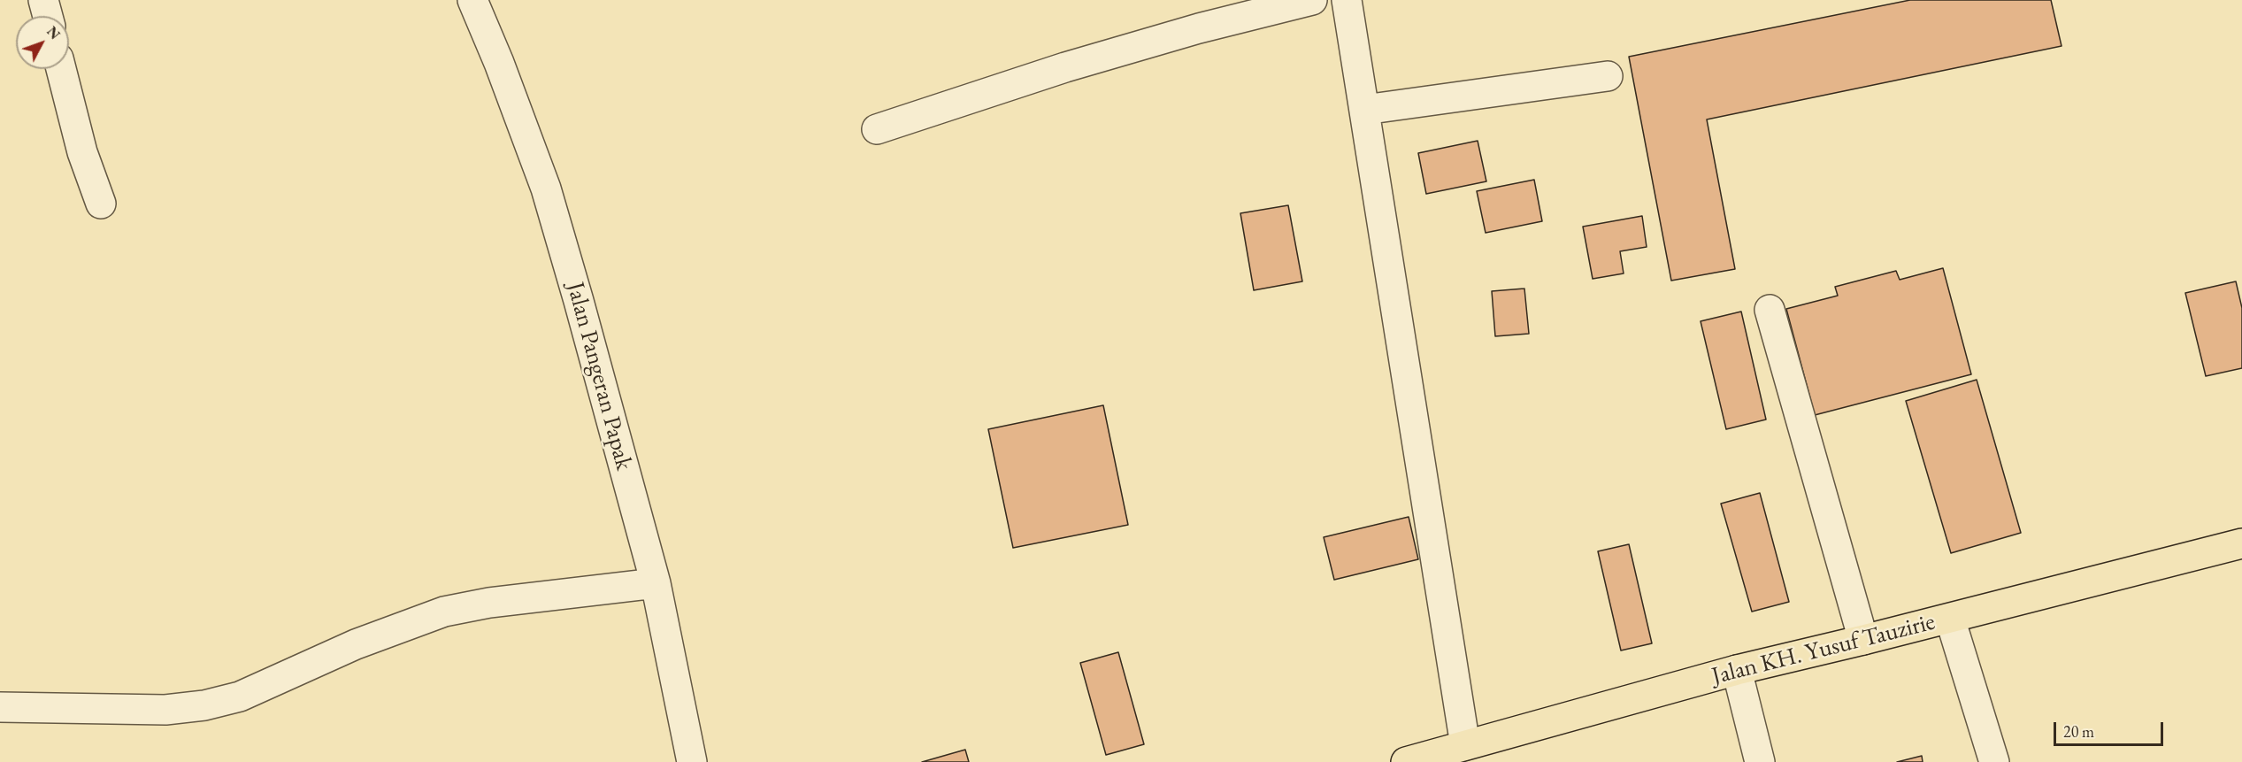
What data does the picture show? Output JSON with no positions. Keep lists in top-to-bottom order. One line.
{"streets":{"main road":["Jalan KH. Yusuf Tauzirie"],"street":["Jalan Pangeran Papak"]},"scale_bar":"20 m","north":"top right"}
